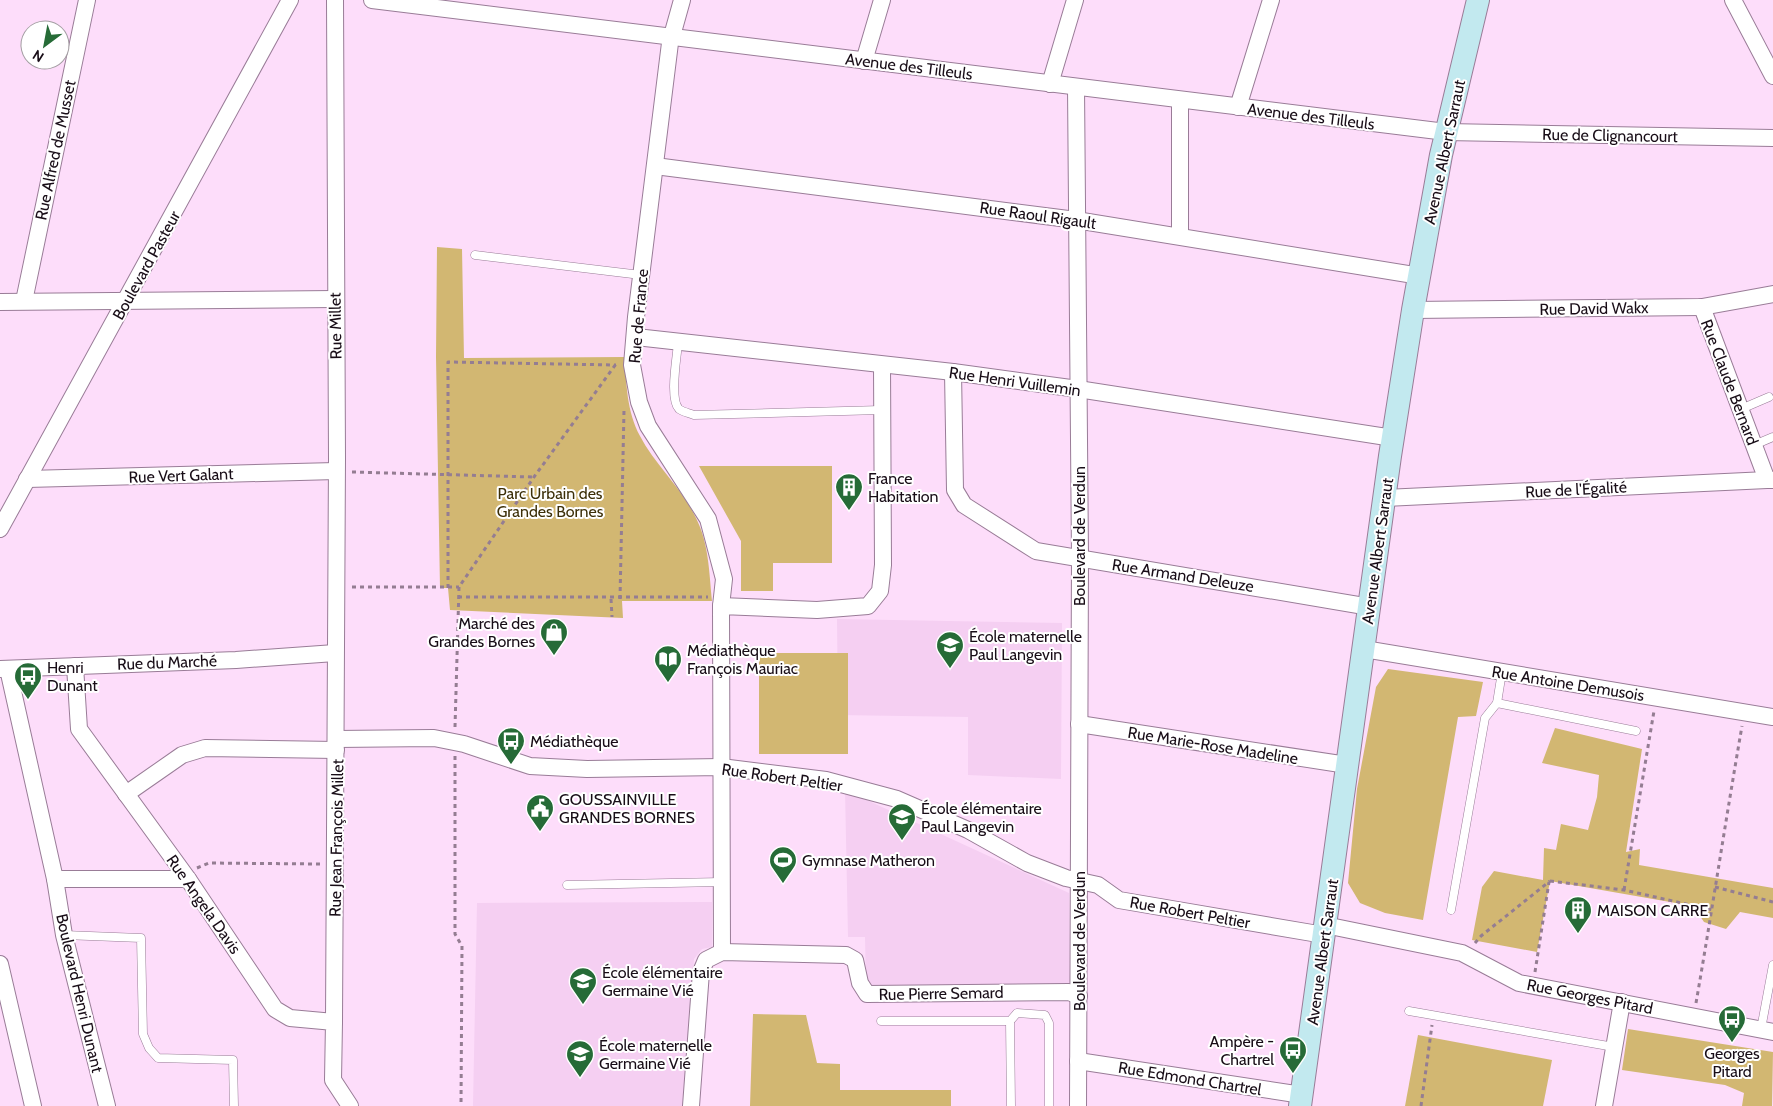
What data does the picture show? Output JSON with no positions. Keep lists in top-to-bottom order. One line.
{"streets":{"street":["Avenue des Tilleuls","Rue de Clignancourt","Rue Alfred de Musset","Avenue Albert Sarraut","Rue Raoul Rigault","Boulevard Pasteur","Rue David Wakx","Rue de France","Rue Millet","Rue Henri Vuillemin","Rue Claude Bernard","Rue Vert Galant","Rue de l'Égalité","Boulevard de Verdun","Rue Armand Deleuze","Rue du Marché","Rue Antoine Demusois","Rue Marie-Rose Madeline","Rue Robert Peltier","Rue Jean François Millet","Rue Angela Davis","Boulevard Henri Dunant","Rue Pierre Semard","Rue Georges Pitard","Rue Edmond Chartrel"]},"crossings":[["Avenue des Tilleuls","Rue de Clignancourt"],["Avenue des Tilleuls","Avenue Albert Sarraut"],["Avenue des Tilleuls","Rue de France"],["Avenue des Tilleuls","Boulevard de Verdun"],["Rue de Clignancourt","Avenue Albert Sarraut"],["Avenue Albert Sarraut","Rue Raoul Rigault"],["Avenue Albert Sarraut","Rue David Wakx"],["Avenue Albert Sarraut","Rue Henri Vuillemin"],["Avenue Albert Sarraut","Rue de l'Égalité"],["Avenue Albert Sarraut","Rue Armand Deleuze"],["Avenue Albert Sarraut","Rue Antoine Demusois"],["Avenue Albert Sarraut","Rue Marie-Rose Madeline"],["Avenue Albert Sarraut","Rue Robert Peltier"],["Avenue Albert Sarraut","Rue Georges Pitard"],["Avenue Albert Sarraut","Rue Edmond Chartrel"],["Rue Raoul Rigault","Rue de France"],["Rue Raoul Rigault","Boulevard de Verdun"],["Boulevard Pasteur","Rue Vert Galant"],["Rue David Wakx","Rue Claude Bernard"],["Rue de France","Rue Henri Vuillemin"],["Rue Millet","Rue Vert Galant"],["Rue Millet","Rue du Marché"],["Rue Millet","Rue Jean François Millet"],["Rue Henri Vuillemin","Boulevard de Verdun"],["Rue Henri Vuillemin","Rue Armand Deleuze"],["Rue Claude Bernard","Rue de l'Égalité"],["Boulevard de Verdun","Rue Armand Deleuze"],["Boulevard de Verdun","Rue Marie-Rose Madeline"],["Boulevard de Verdun","Rue Robert Peltier"],["Boulevard de Verdun","Rue Pierre Semard"],["Boulevard de Verdun","Rue Edmond Chartrel"],["Rue du Marché","Rue Jean François Millet"],["Rue du Marché","Rue Angela Davis"],["Rue du Marché","Boulevard Henri Dunant"],["Rue Robert Peltier","Rue Jean François Millet"],["Rue Robert Peltier","Rue Georges Pitard"],["Rue Jean François Millet","Rue Angela Davis"]],"parks":["Parc Urbain des Grandes Bornes"],"places":{"building":["France Habitation","MAISON CARRE"],"shop":["Marché des Grandes Bornes"],"school or university":["École maternelle Paul Langevin","École élémentaire Paul Langevin","École élémentaire Germaine Vié","École maternelle Germaine Vié"],"library":["Médiathèque François Mauriac"],"bus stop":["Henri Dunant","Médiathèque","Georges Pitard","Ampère - Chartrel"],"public building":["GOUSSAINVILLE GRANDES BORNES"],"sports":["Gymnase Matheron"]},"north":"bottom left"}
